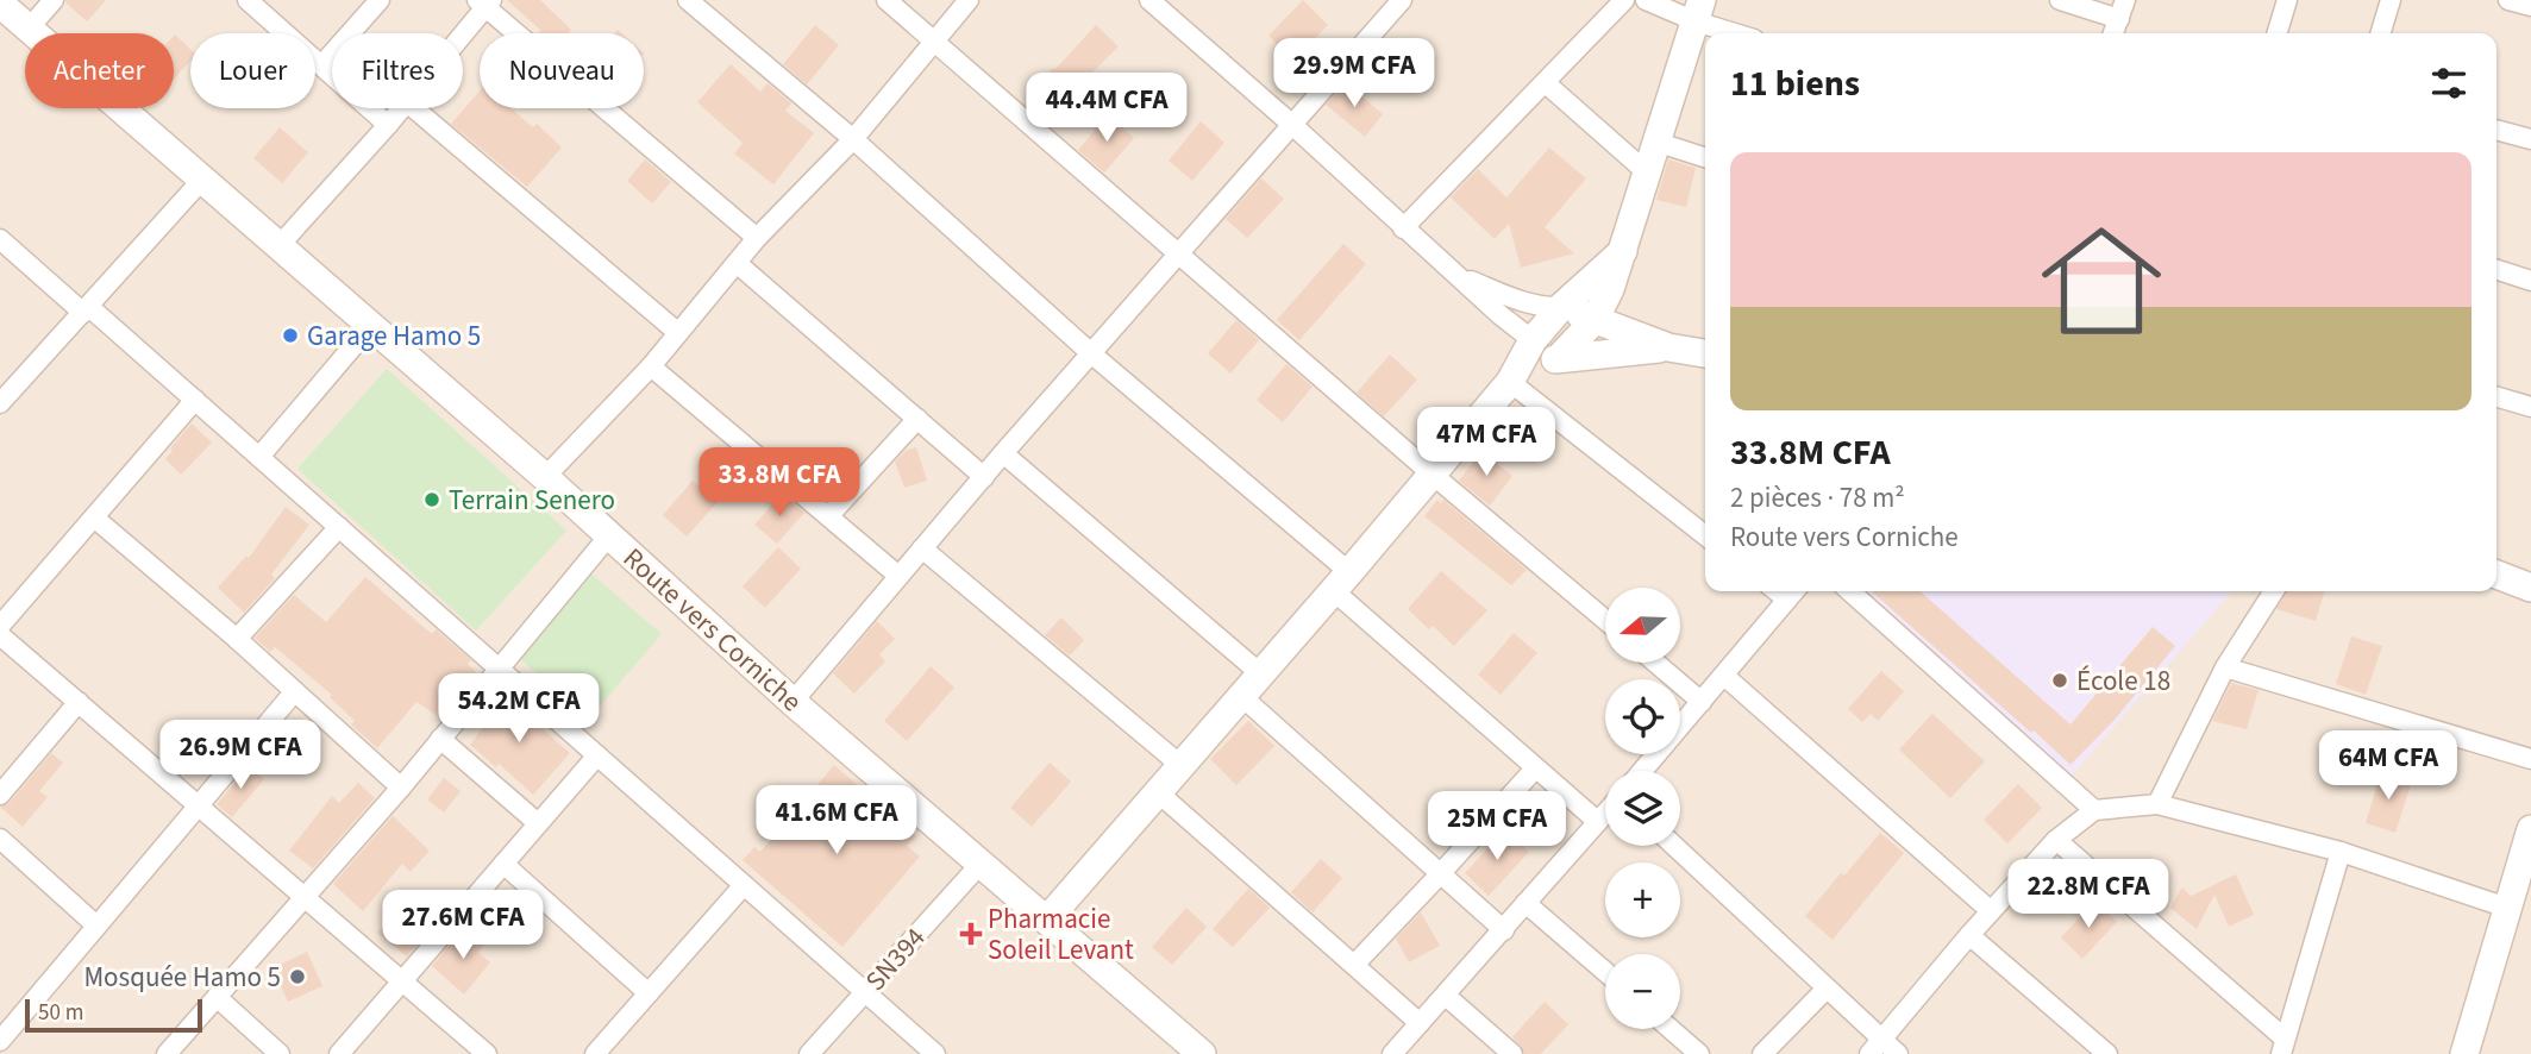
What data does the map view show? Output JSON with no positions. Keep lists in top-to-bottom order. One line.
{"streets":{"street":["Route vers Corniche","SN394"]},"crossings":[["Route vers Corniche","SN394"]],"places":{"other":["Garage Hamo 5","Terrain Senero","École 18","Mosquée Hamo 5"],"health":["Pharmacie Soleil Levant"]},"scale_bar":"50 m","north":"left","page":{"chip":["Acheter","Louer","Filtres","Nouveau"],"heading":"11 biens","price":["29.9M CFA","44.4M CFA","47M CFA","33.8M CFA","54.2M CFA","26.9M CFA","64M CFA","41.6M CFA","25M CFA","22.8M CFA","27.6M CFA"],"list":[{"name":"33.8M CFA","note":"2 pièces · 78 m² · Route vers Corniche"}],"map_buttons":["+","−"],"scale":"50 m"}}
